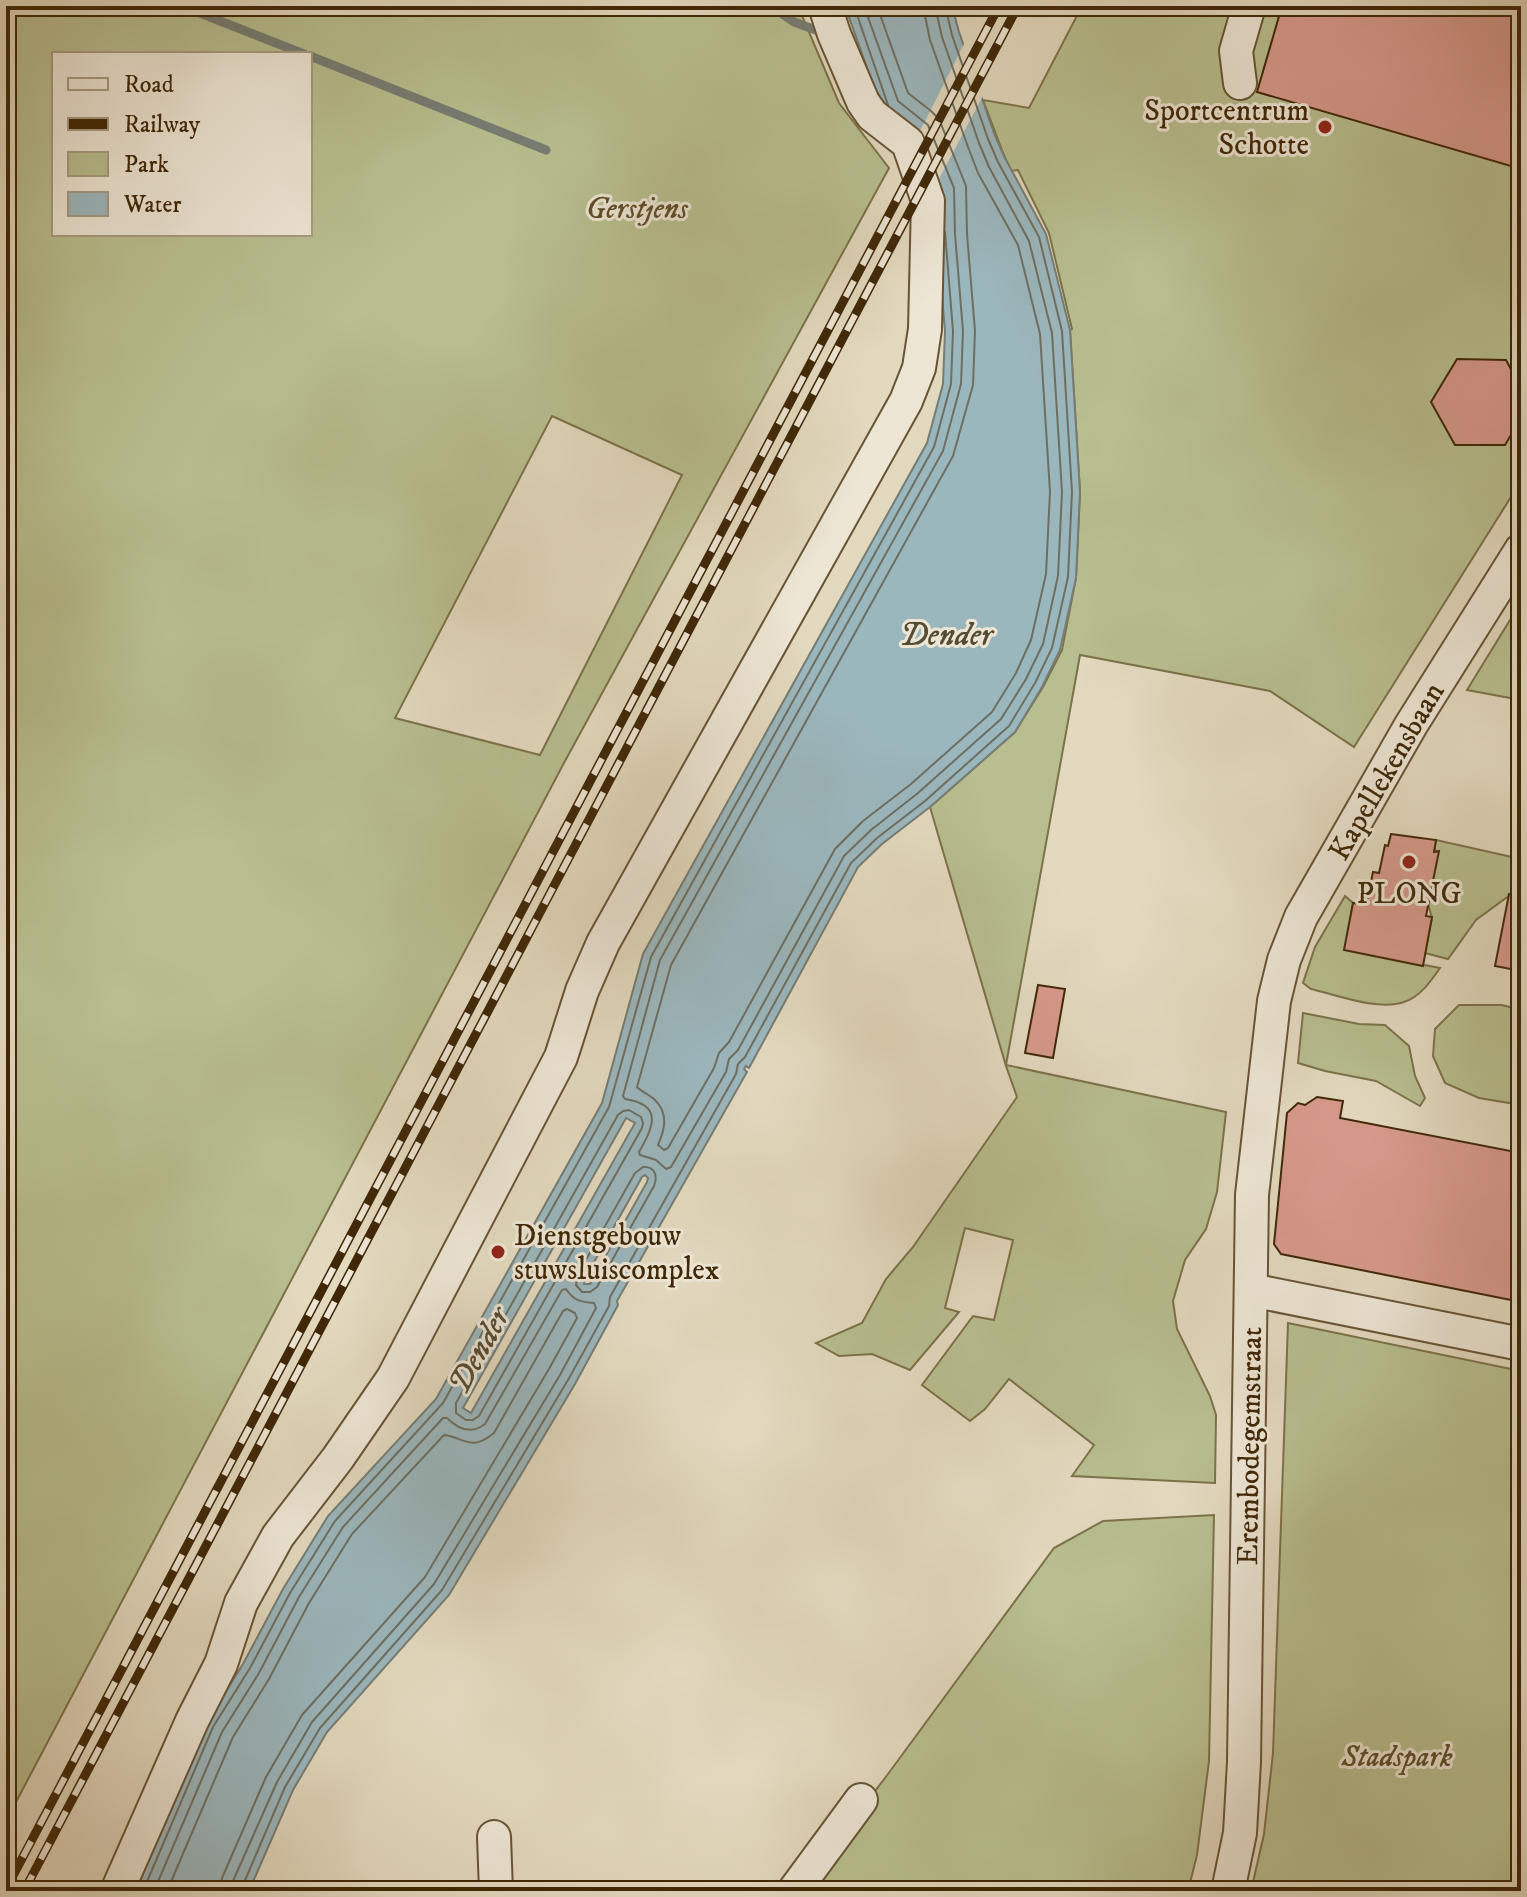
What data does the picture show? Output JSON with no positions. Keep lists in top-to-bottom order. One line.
{"streets":{"street":["Kapellekensbaan","Erembodegemstraat"]},"crossings":[["Kapellekensbaan","Erembodegemstraat"]],"water":["Dender"],"parks":["Gerstjens","Stadspark"],"places":["Sportcentrum Schotte","PLONG","Dienstgebouw stuwsluiscomplex"],"legend":["Road","Railway","Park","Water"]}
